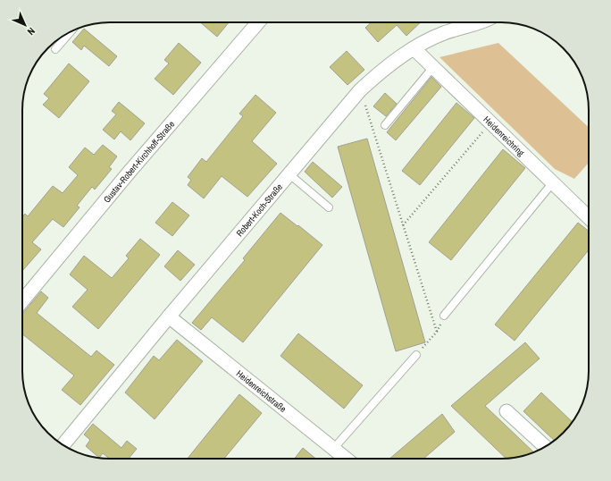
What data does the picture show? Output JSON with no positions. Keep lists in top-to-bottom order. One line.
{"streets":{"street":["Heidenreichring","Gustav-Robert-Kirchhoff-Straße","Robert-Koch-Straße","Heidenreichstraße"]},"crossings":[["Heidenreichring","Robert-Koch-Straße"],["Robert-Koch-Straße","Heidenreichstraße"]],"north":"bottom right"}
